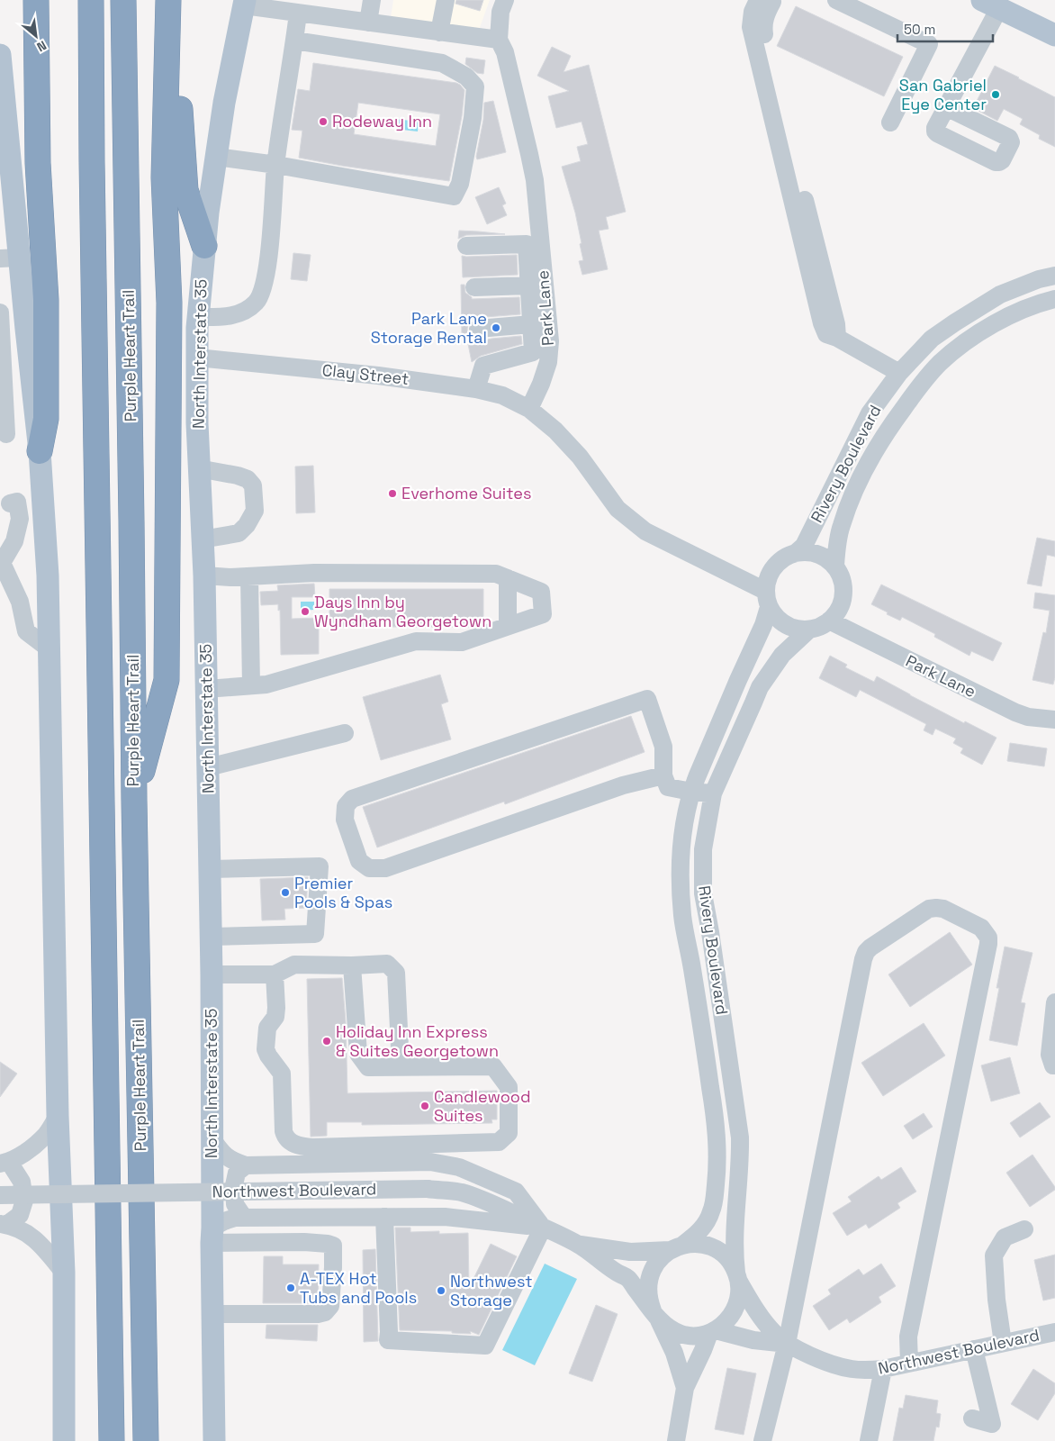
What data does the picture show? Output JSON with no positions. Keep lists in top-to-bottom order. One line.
{"streets":{"highway":["Purple Heart Trail"],"main road":["North Interstate 35"],"street":["Park Lane","Clay Street","Rivery Boulevard","Northwest Boulevard"]},"crossings":[["Park Lane","Clay Street"],["Park Lane","Rivery Boulevard"],["North Interstate 35","Clay Street"],["Rivery Boulevard","Northwest Boulevard"]],"places":["San Gabriel Eye Center","Rodeway Inn","Park Lane Storage Rental","Everhome Suites","Days Inn by Wyndham Georgetown","Premier Pools & Spas","Holiday Inn Express & Suites Georgetown","Candlewood Suites","A-TEX Hot Tubs and Pools","Northwest Storage"],"scale_bar":"50 m","north":"bottom right"}
